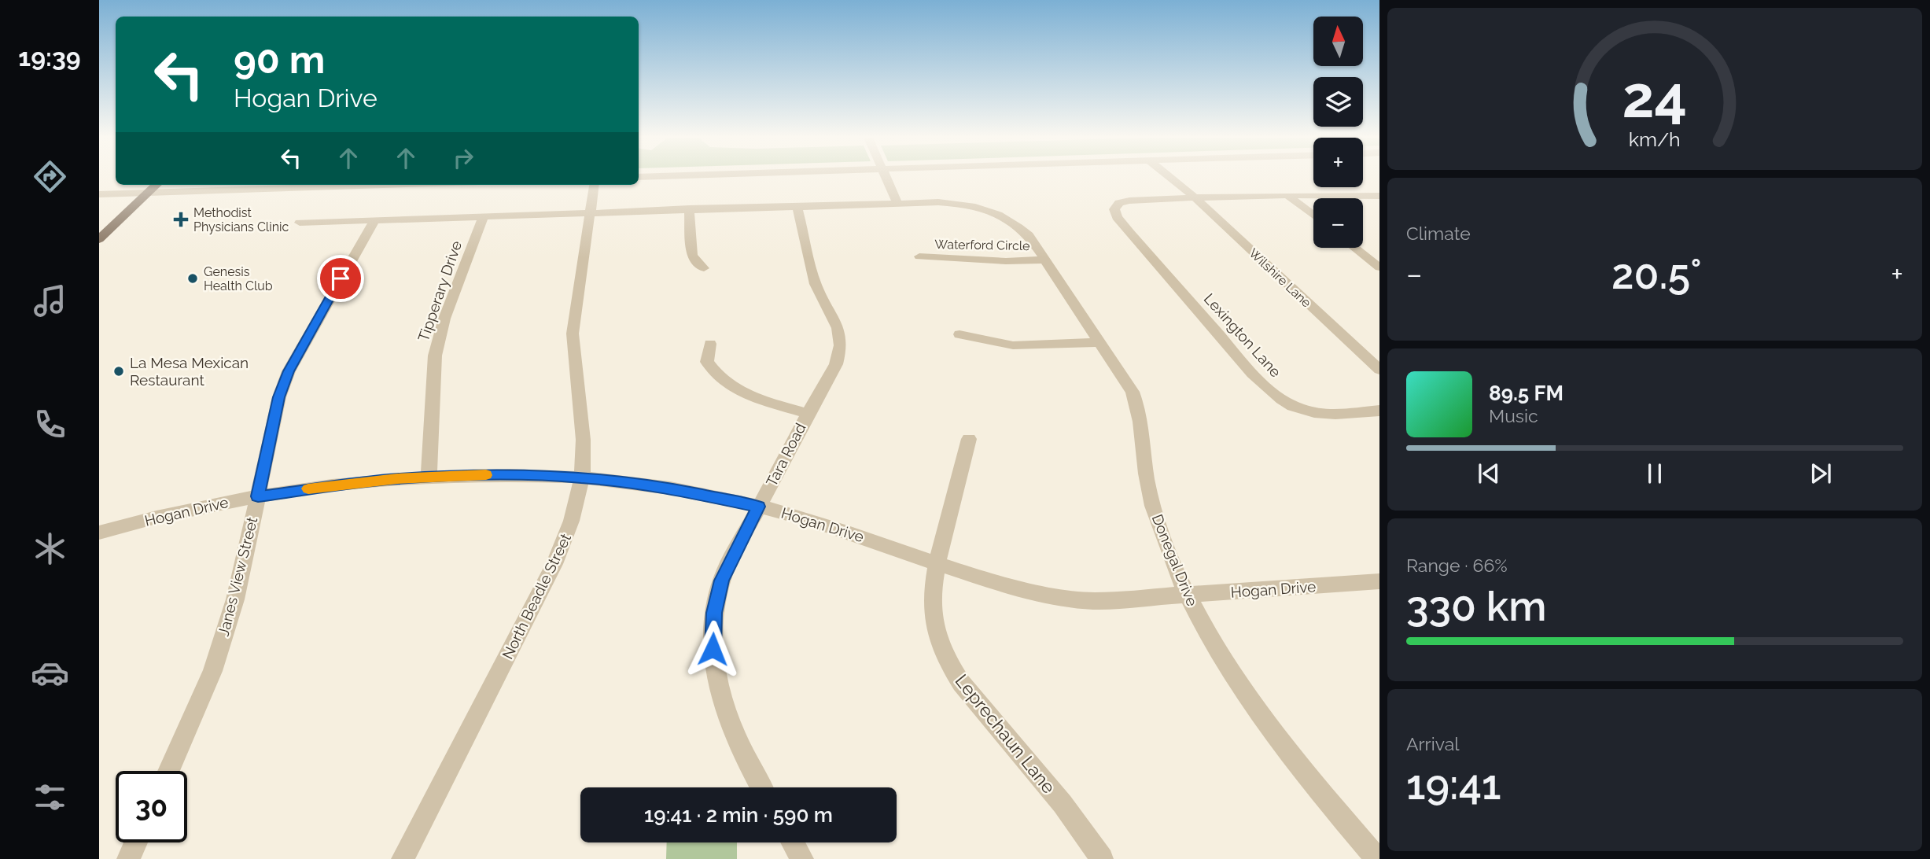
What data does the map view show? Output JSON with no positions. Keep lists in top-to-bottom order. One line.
{"streets":{"street":["Waterford Circle","Wilshire Lane","Tipperary Drive","Lexington Lane","Tara Road","Hogan Drive","Donegal Drive","Janes View Street","North Beadle Street","Leprechaun Lane"]},"crossings":[["Waterford Circle","Donegal Drive"],["Wilshire Lane","Lexington Lane"],["Tipperary Drive","Hogan Drive"],["Tipperary Drive","Donegal Drive"],["Tara Road","Hogan Drive"],["Tara Road","Donegal Drive"],["Hogan Drive","Donegal Drive"],["Hogan Drive","Janes View Street"],["Hogan Drive","North Beadle Street"],["Hogan Drive","Leprechaun Lane"],["Donegal Drive","Janes View Street"],["Donegal Drive","North Beadle Street"]],"places":{"health":["Methodist Physicians Clinic"],"other":["Genesis Health Club","La Mesa Mexican Restaurant"]},"north":"top","page":{"tabs":"19:39","map_buttons":["+","−"],"turn":["90 m","Hogan Drive"],"tile":["Climate",["Range · 66%","330 km"],["Arrival","19:41"]],"heat":["−","20.5°","+"],"song":["89.5 FM","Music"],"limit":"30","trip":"19:41 · 2 min · 590 m","gauge":["24","km/h"]}}
